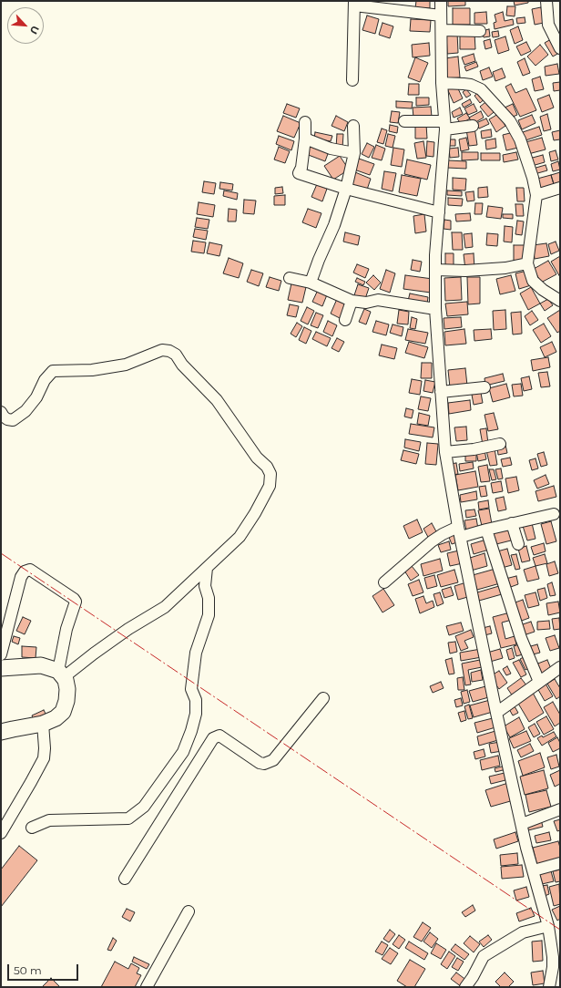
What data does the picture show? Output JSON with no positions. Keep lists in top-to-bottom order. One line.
{"scale_bar":"50 m","north":"bottom right"}
